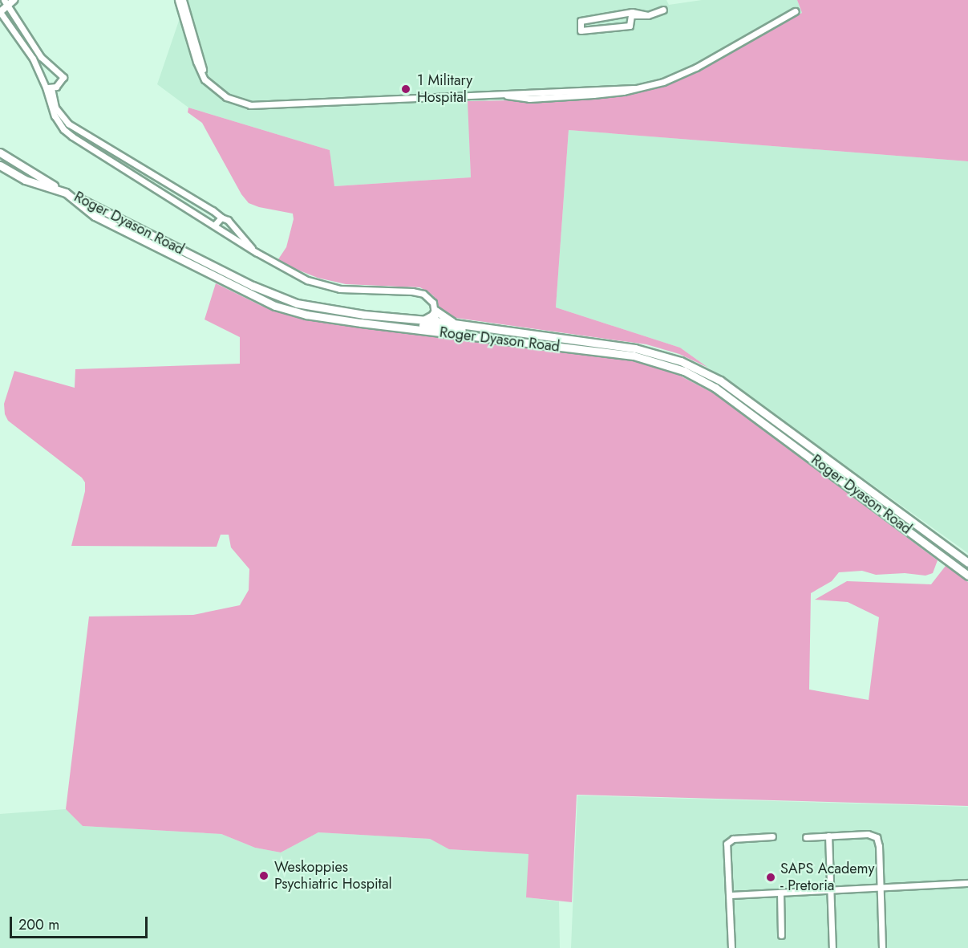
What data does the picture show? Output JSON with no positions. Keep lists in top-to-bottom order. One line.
{"streets":{"main road":["Roger Dyason Road"]},"places":["1 Military Hospital","Weskoppies Psychiatric Hospital","SAPS Academy - Pretoria"],"scale_bar":"200 m"}
